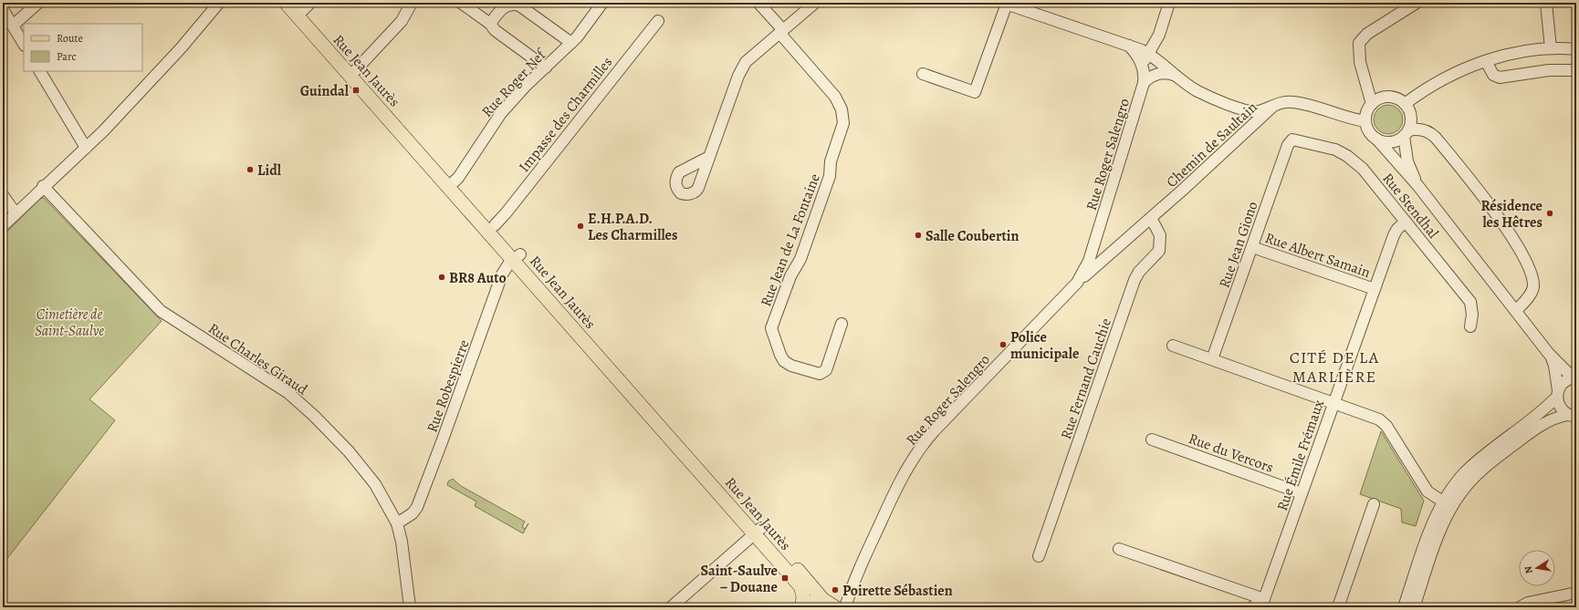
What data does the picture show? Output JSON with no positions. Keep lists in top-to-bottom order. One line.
{"streets":{"main road":["Rue Jean Jaurès"],"street":["Rue Roger Nef","Impasse des Charmilles","Chemin de Saultain","Rue Roger Salengro","Rue Stendhal","Rue Jean de La Fontaine","Rue Jean Giono","Rue Albert Samain","Rue Charles Giraud","Rue Fernand Cauchie","Rue Robespierre","Rue du Vercors","Rue Émile Frémaux"]},"crossings":[["Rue Jean Jaurès","Rue Roger Nef"],["Rue Jean Jaurès","Impasse des Charmilles"],["Rue Jean Jaurès","Rue Roger Salengro"],["Rue Jean Jaurès","Rue Robespierre"],["Chemin de Saultain","Rue Roger Salengro"],["Chemin de Saultain","Rue Fernand Cauchie"],["Rue Stendhal","Rue Jean Giono"],["Rue Stendhal","Rue Émile Frémaux"],["Rue Jean Giono","Rue Albert Samain"],["Rue Albert Samain","Rue Émile Frémaux"],["Rue Charles Giraud","Rue Robespierre"],["Rue du Vercors","Rue Émile Frémaux"]],"districts":["CITÉ DE LA MARLIÈRE"],"parks":["Cimetière de Saint-Saulve"],"places":{"transit":["Guindal","Saint-Saulve – Douane"],"other":["Lidl","Résidence les Hêtres","E.H.P.A.D. Les Charmilles","Salle Coubertin","BR8 Auto","Police municipale","Poirette Sébastien"]},"legend":["Route","Parc"],"north":"left"}
